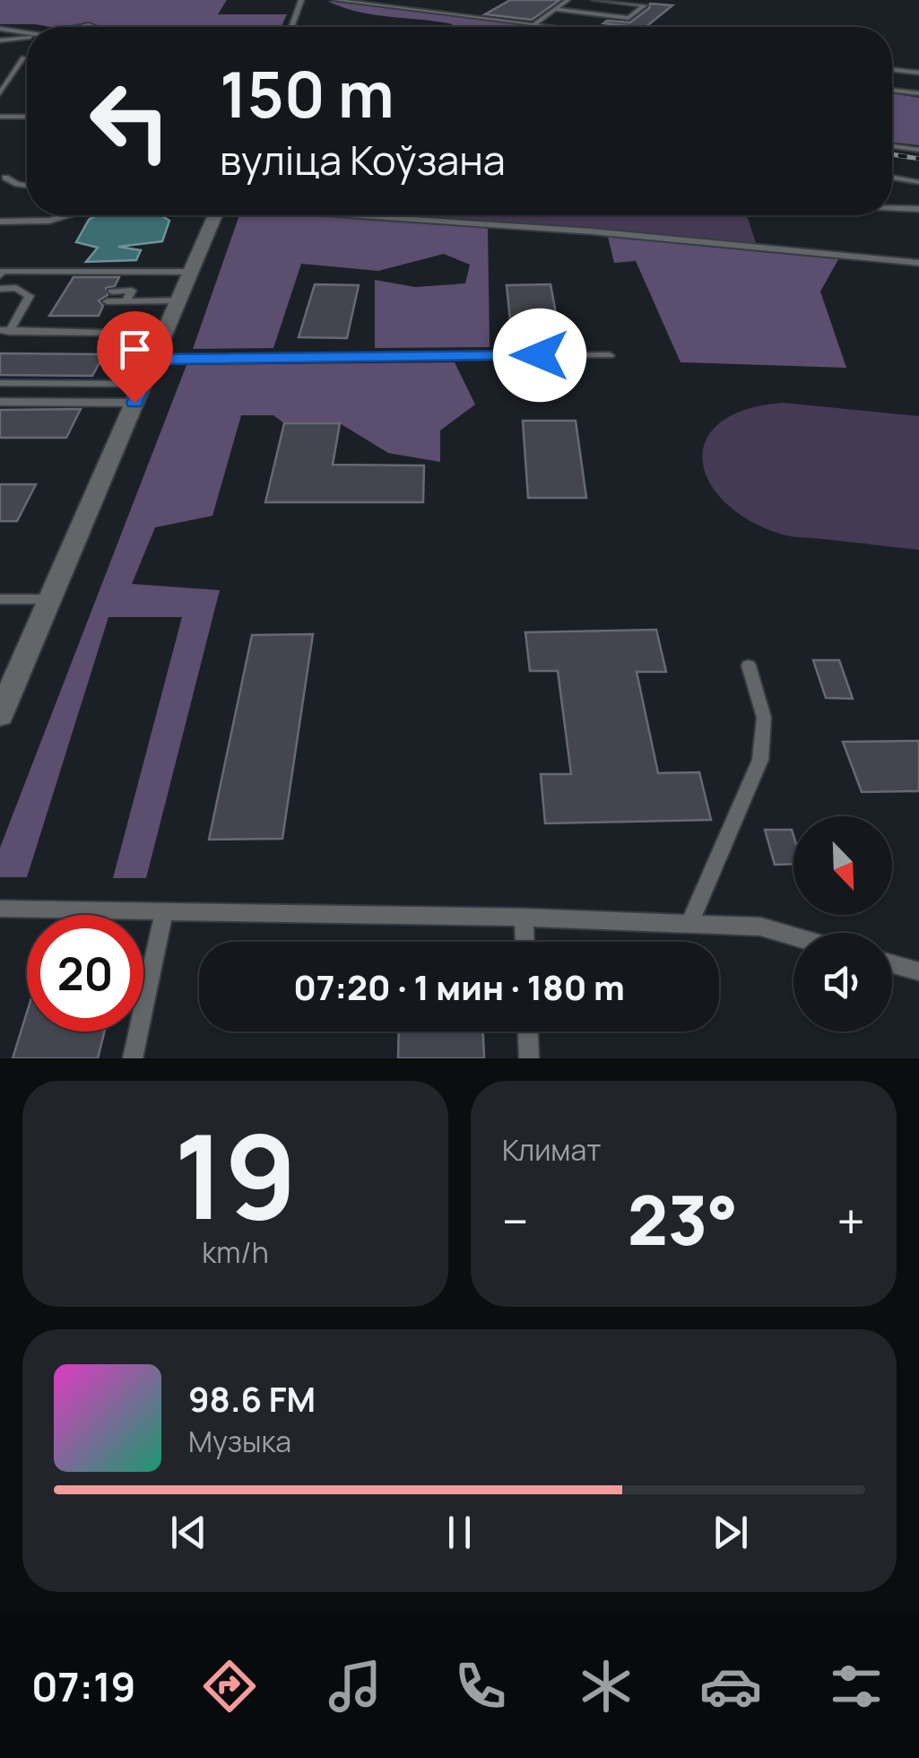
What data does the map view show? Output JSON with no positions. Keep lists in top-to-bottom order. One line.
{"north":"bottom right","page":{"turn":["150 m","вуліца Коўзана"],"limit":"20","trip":"07:20 · 1 мин · 180 m","tile":[["19","km/h"],"Климат"],"heat":["−","23°","+"],"song":["98.6 FM","Музыка"],"tabs":"07:19"}}
